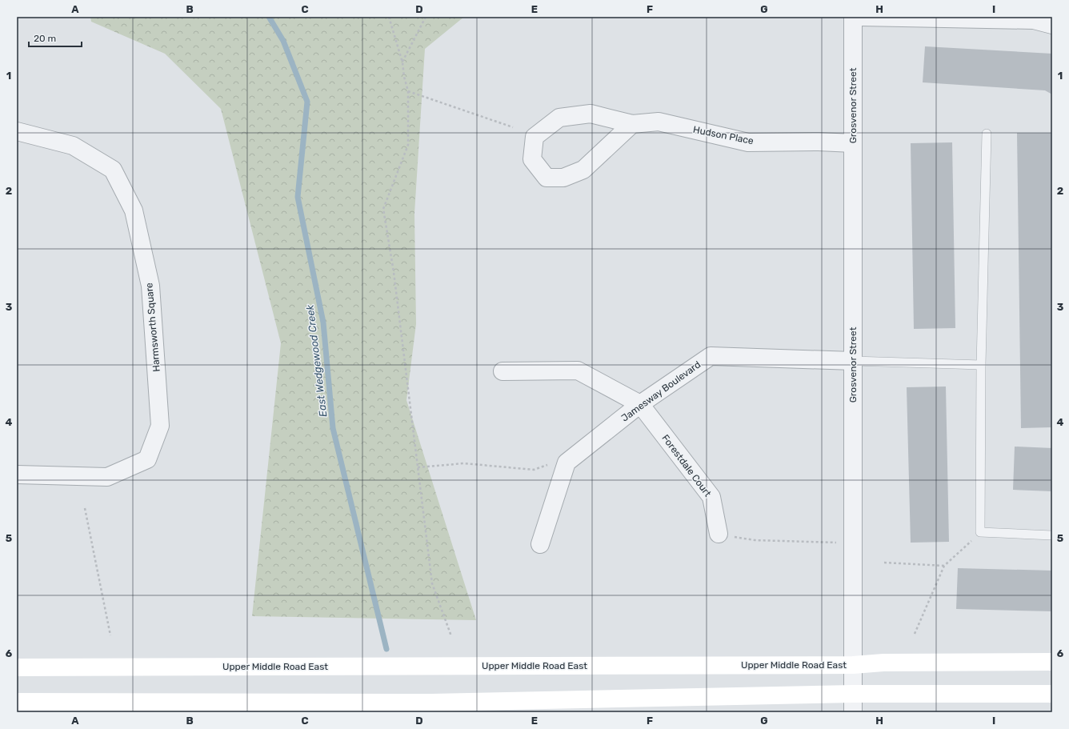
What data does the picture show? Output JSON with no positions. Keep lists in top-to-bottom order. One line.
{"streets":{"main road":["Upper Middle Road East"],"street":["Grosvenor Street","Hudson Place","Harmsworth Square","Jamesway Boulevard","Forestdale Court"]},"crossings":[["Grosvenor Street","Hudson Place"],["Grosvenor Street","Jamesway Boulevard"],["Grosvenor Street","Upper Middle Road East"],["Jamesway Boulevard","Forestdale Court"]],"water":["East Wedgewood Creek"],"scale_bar":"20 m","grid":{"columns":["A","B","C","D","E","F","G","H","I"],"rows":["1","2","3","4","5","6"]}}
